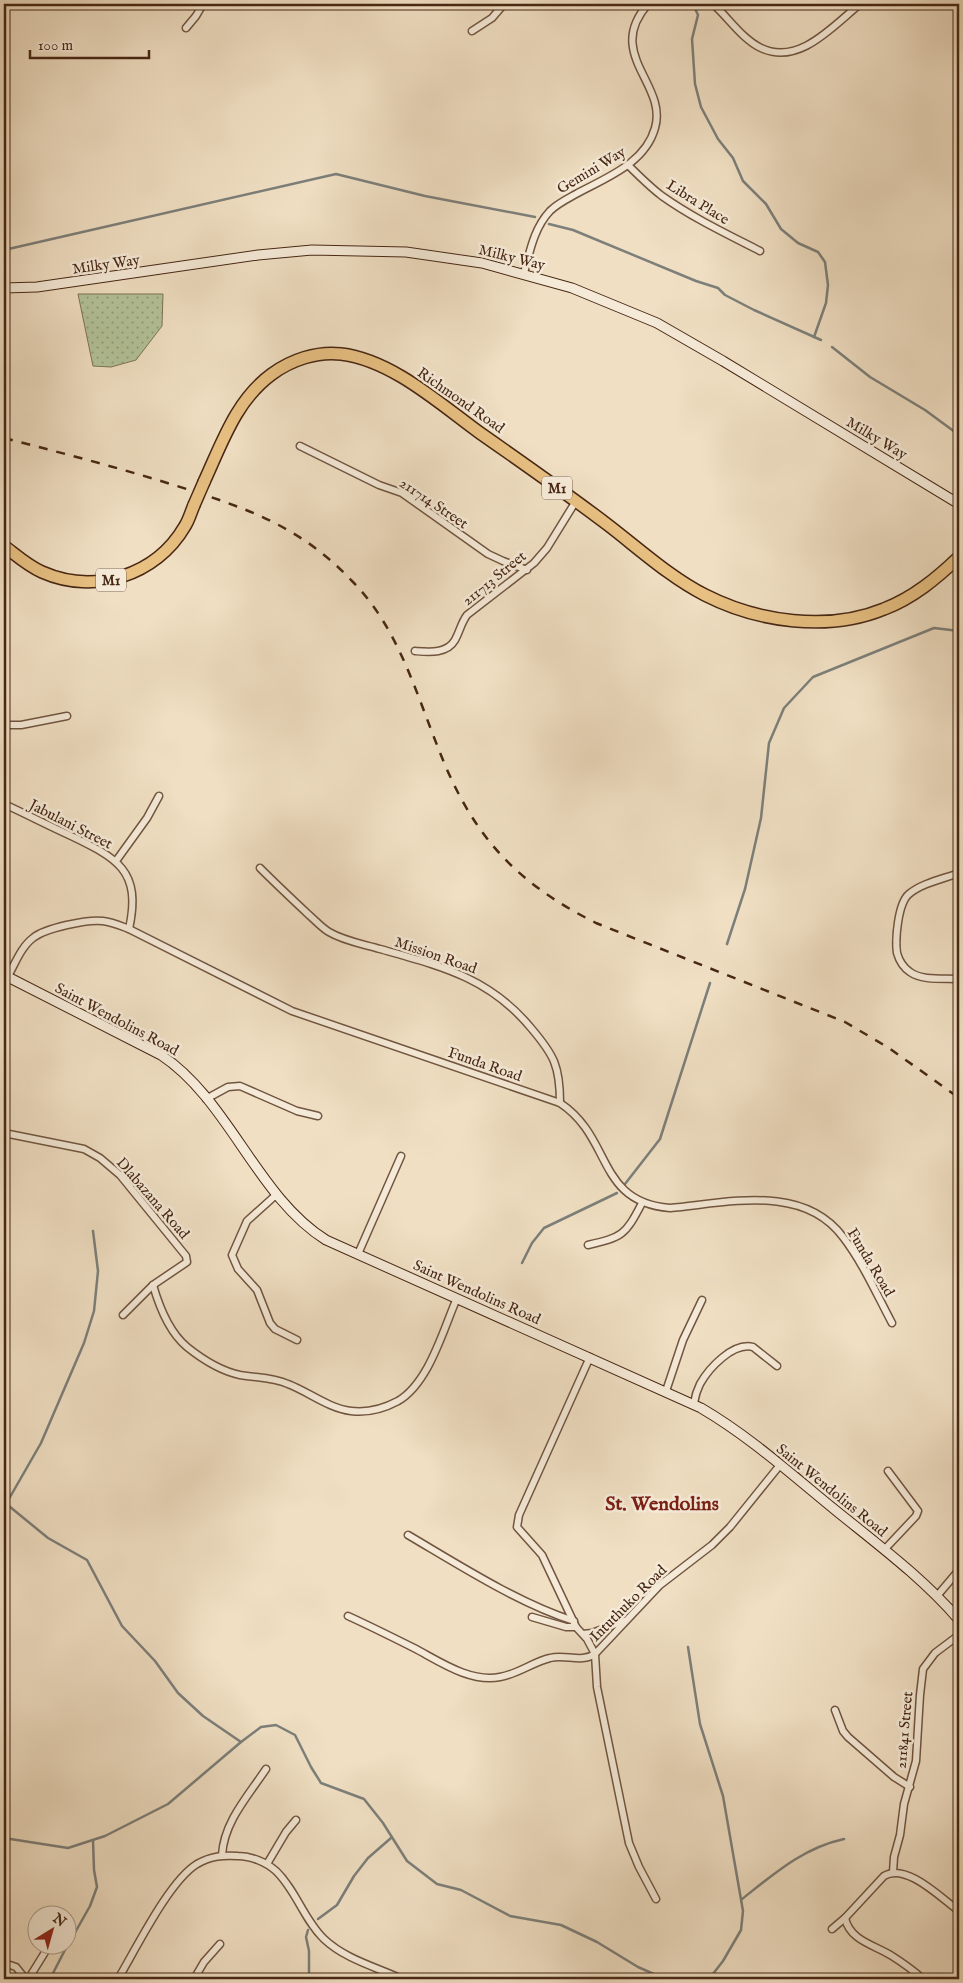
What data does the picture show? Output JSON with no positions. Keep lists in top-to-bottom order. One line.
{"streets":{"highway":["Richmond Road","M1"],"street":["Gemini Way","Libra Place","Milky Way","211714 Street","211713 Street","Jabulani Street","Mission Road","Saint Wendolins Road","Funda Road","Dlabazana Road","Intuthuko Road","211841 Street"]},"crossings":[["Gemini Way","Libra Place"],["Gemini Way","Milky Way"],["Richmond Road","211713 Street"],["211714 Street","211713 Street"],["Jabulani Street","Funda Road"],["Mission Road","Funda Road"],["Saint Wendolins Road","Funda Road"],["Saint Wendolins Road","Intuthuko Road"]],"districts":["St. Wendolins"],"scale_bar":"100 m","north":"top right"}
